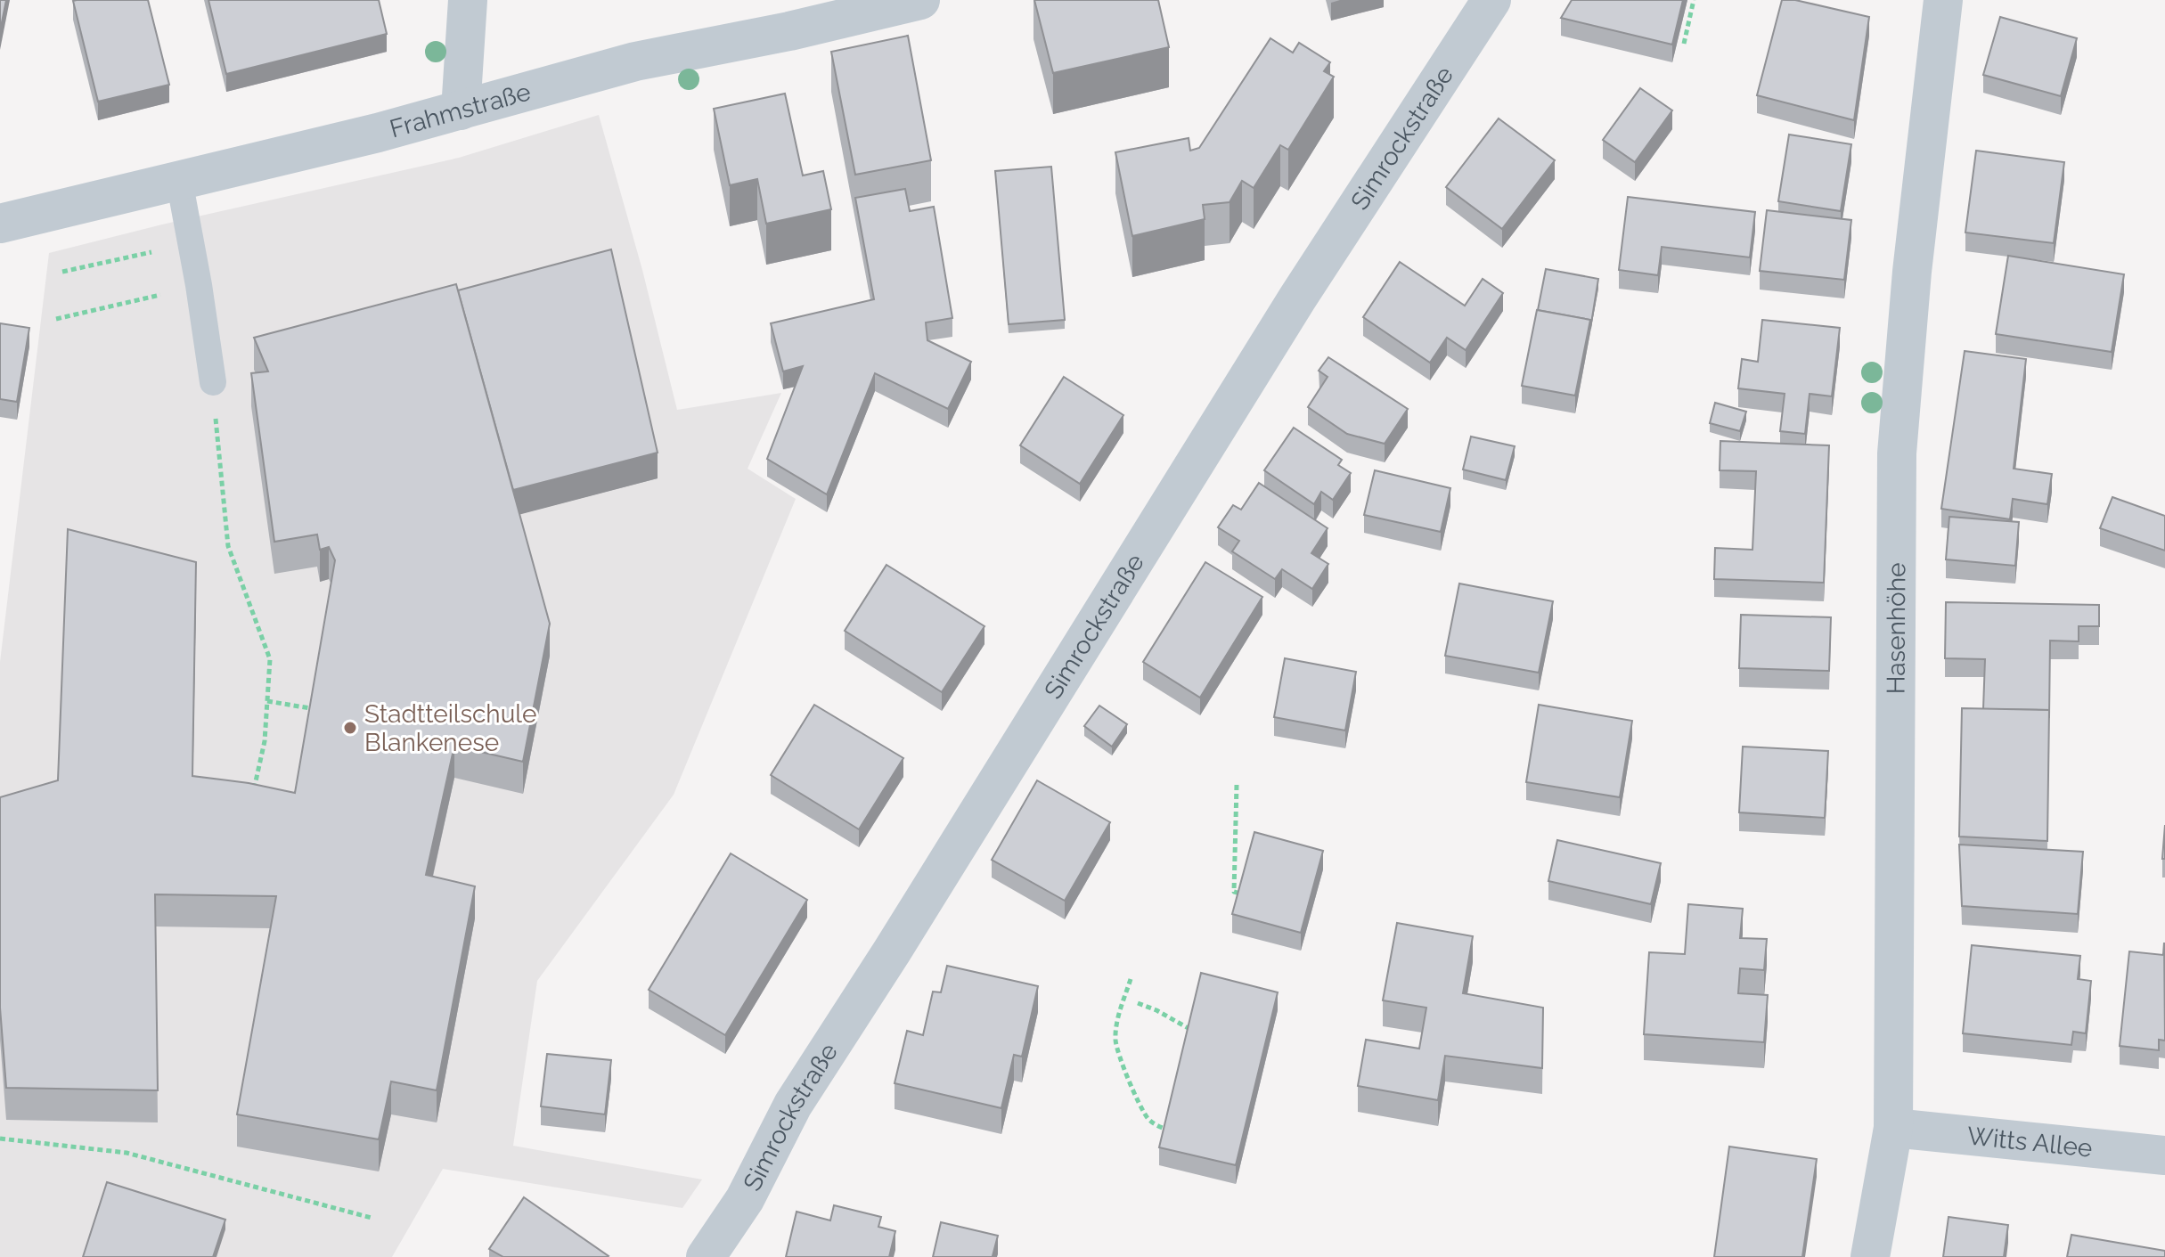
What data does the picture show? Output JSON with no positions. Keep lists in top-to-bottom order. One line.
{"streets":{"street":["Frahmstraße","Simrockstraße","Hasenhöhe","Witts Allee"]},"crossings":[["Hasenhöhe","Witts Allee"]],"places":["Stadtteilschule Blankenese"]}
